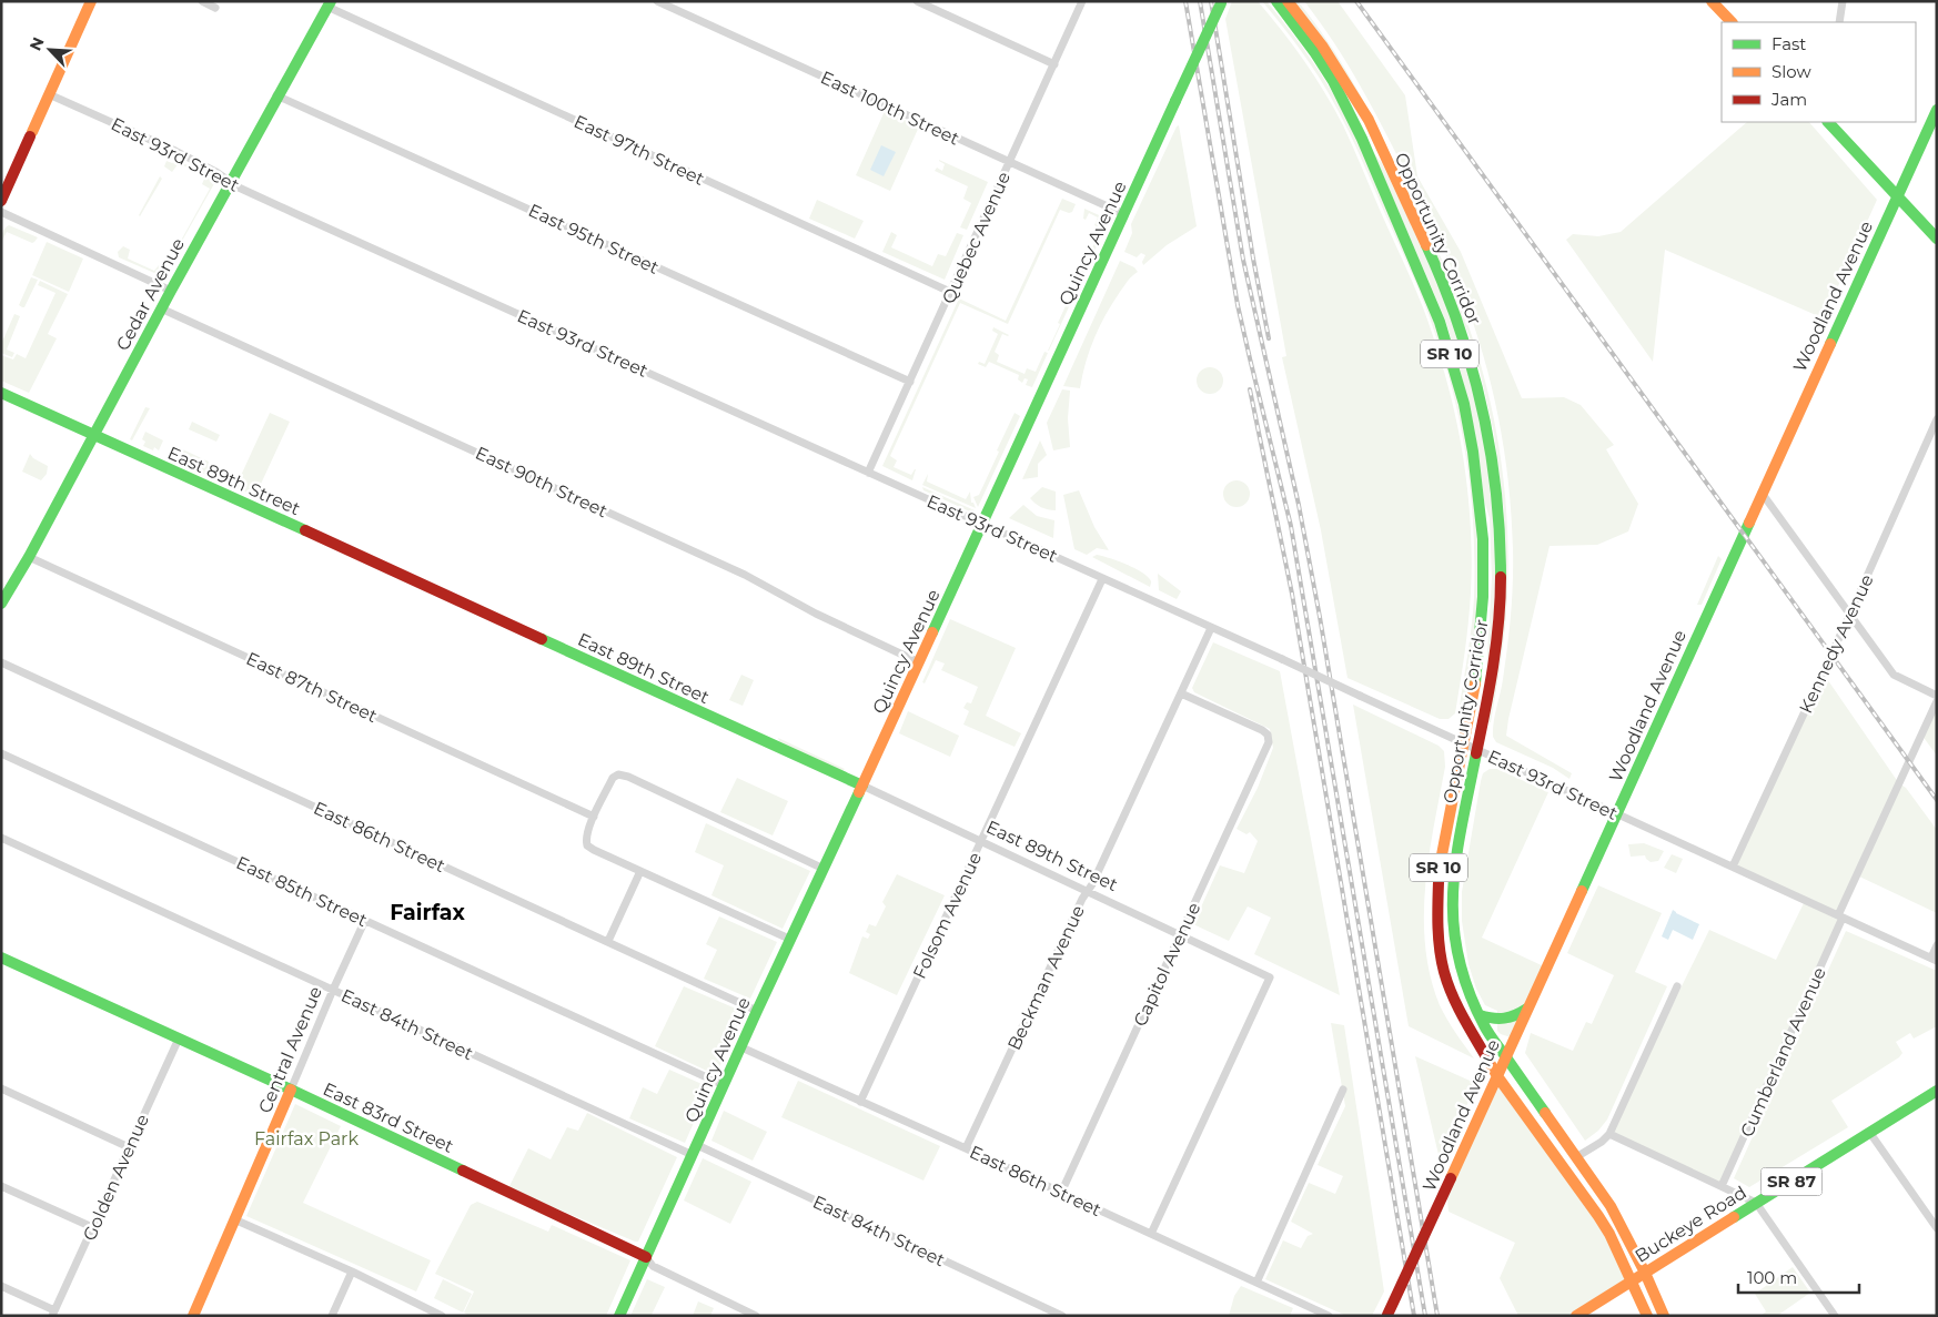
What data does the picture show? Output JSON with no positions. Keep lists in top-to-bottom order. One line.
{"streets":{"main road":["Opportunity Corridor","Quincy Avenue","Cedar Avenue","Woodland Avenue","SR 10","East 89th Street","Central Avenue","East 83rd Street","SR 87","Buckeye Road"],"street":["East 100th Street","East 97th Street","East 93rd Street","Quebec Avenue","East 95th Street","East 90th Street","Kennedy Avenue","East 87th Street","East 86th Street","East 85th Street","Folsom Avenue","Capitol Avenue","Beckman Avenue","East 84th Street","Cumberland Avenue","Golden Avenue"]},"crossings":[["East 100th Street","Quebec Avenue"],["East 100th Street","Quincy Avenue"],["East 97th Street","Quebec Avenue"],["East 97th Street","Cedar Avenue"],["East 93rd Street","Quebec Avenue"],["East 93rd Street","Opportunity Corridor"],["East 93rd Street","Quincy Avenue"],["East 93rd Street","Cedar Avenue"],["East 93rd Street","Woodland Avenue"],["East 93rd Street","Kennedy Avenue"],["East 93rd Street","Folsom Avenue"],["East 93rd Street","Beckman Avenue"],["East 93rd Street","Cumberland Avenue"],["Quebec Avenue","East 95th Street"],["East 95th Street","Cedar Avenue"],["Opportunity Corridor","Woodland Avenue"],["Opportunity Corridor","Buckeye Road"],["Quincy Avenue","East 89th Street"],["Quincy Avenue","East 90th Street"],["Quincy Avenue","East 86th Street"],["Quincy Avenue","East 85th Street"],["Quincy Avenue","East 84th Street"],["Quincy Avenue","East 83rd Street"],["Cedar Avenue","East 89th Street"],["Cedar Avenue","East 90th Street"],["Cedar Avenue","East 87th Street"],["East 89th Street","East 86th Street"],["East 89th Street","Folsom Avenue"],["East 89th Street","Capitol Avenue"],["East 89th Street","Beckman Avenue"],["East 86th Street","Folsom Avenue"],["East 86th Street","Capitol Avenue"],["East 86th Street","Beckman Avenue"],["East 85th Street","Central Avenue"],["Capitol Avenue","Beckman Avenue"],["East 84th Street","Central Avenue"],["Central Avenue","East 83rd Street"],["East 83rd Street","Golden Avenue"]],"districts":["Fairfax"],"parks":["Fairfax Park"],"legend":["Fast","Slow","Jam"],"scale_bar":"100 m","north":"top left"}
